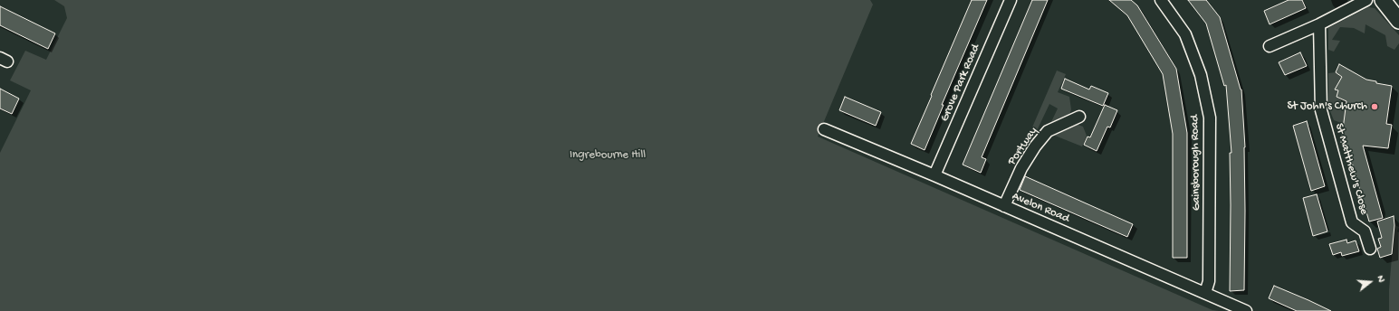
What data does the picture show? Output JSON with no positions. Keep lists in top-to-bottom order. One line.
{"streets":{"street":["Grove Park Road","Portway","Gainsborough Road","St Matthew's Close","Avelon Road"]},"crossings":[["Grove Park Road","Avelon Road"],["Portway","Avelon Road"],["Gainsborough Road","Avelon Road"]],"parks":["Ingrebourne Hill"],"places":["St John's Church"],"north":"right"}
